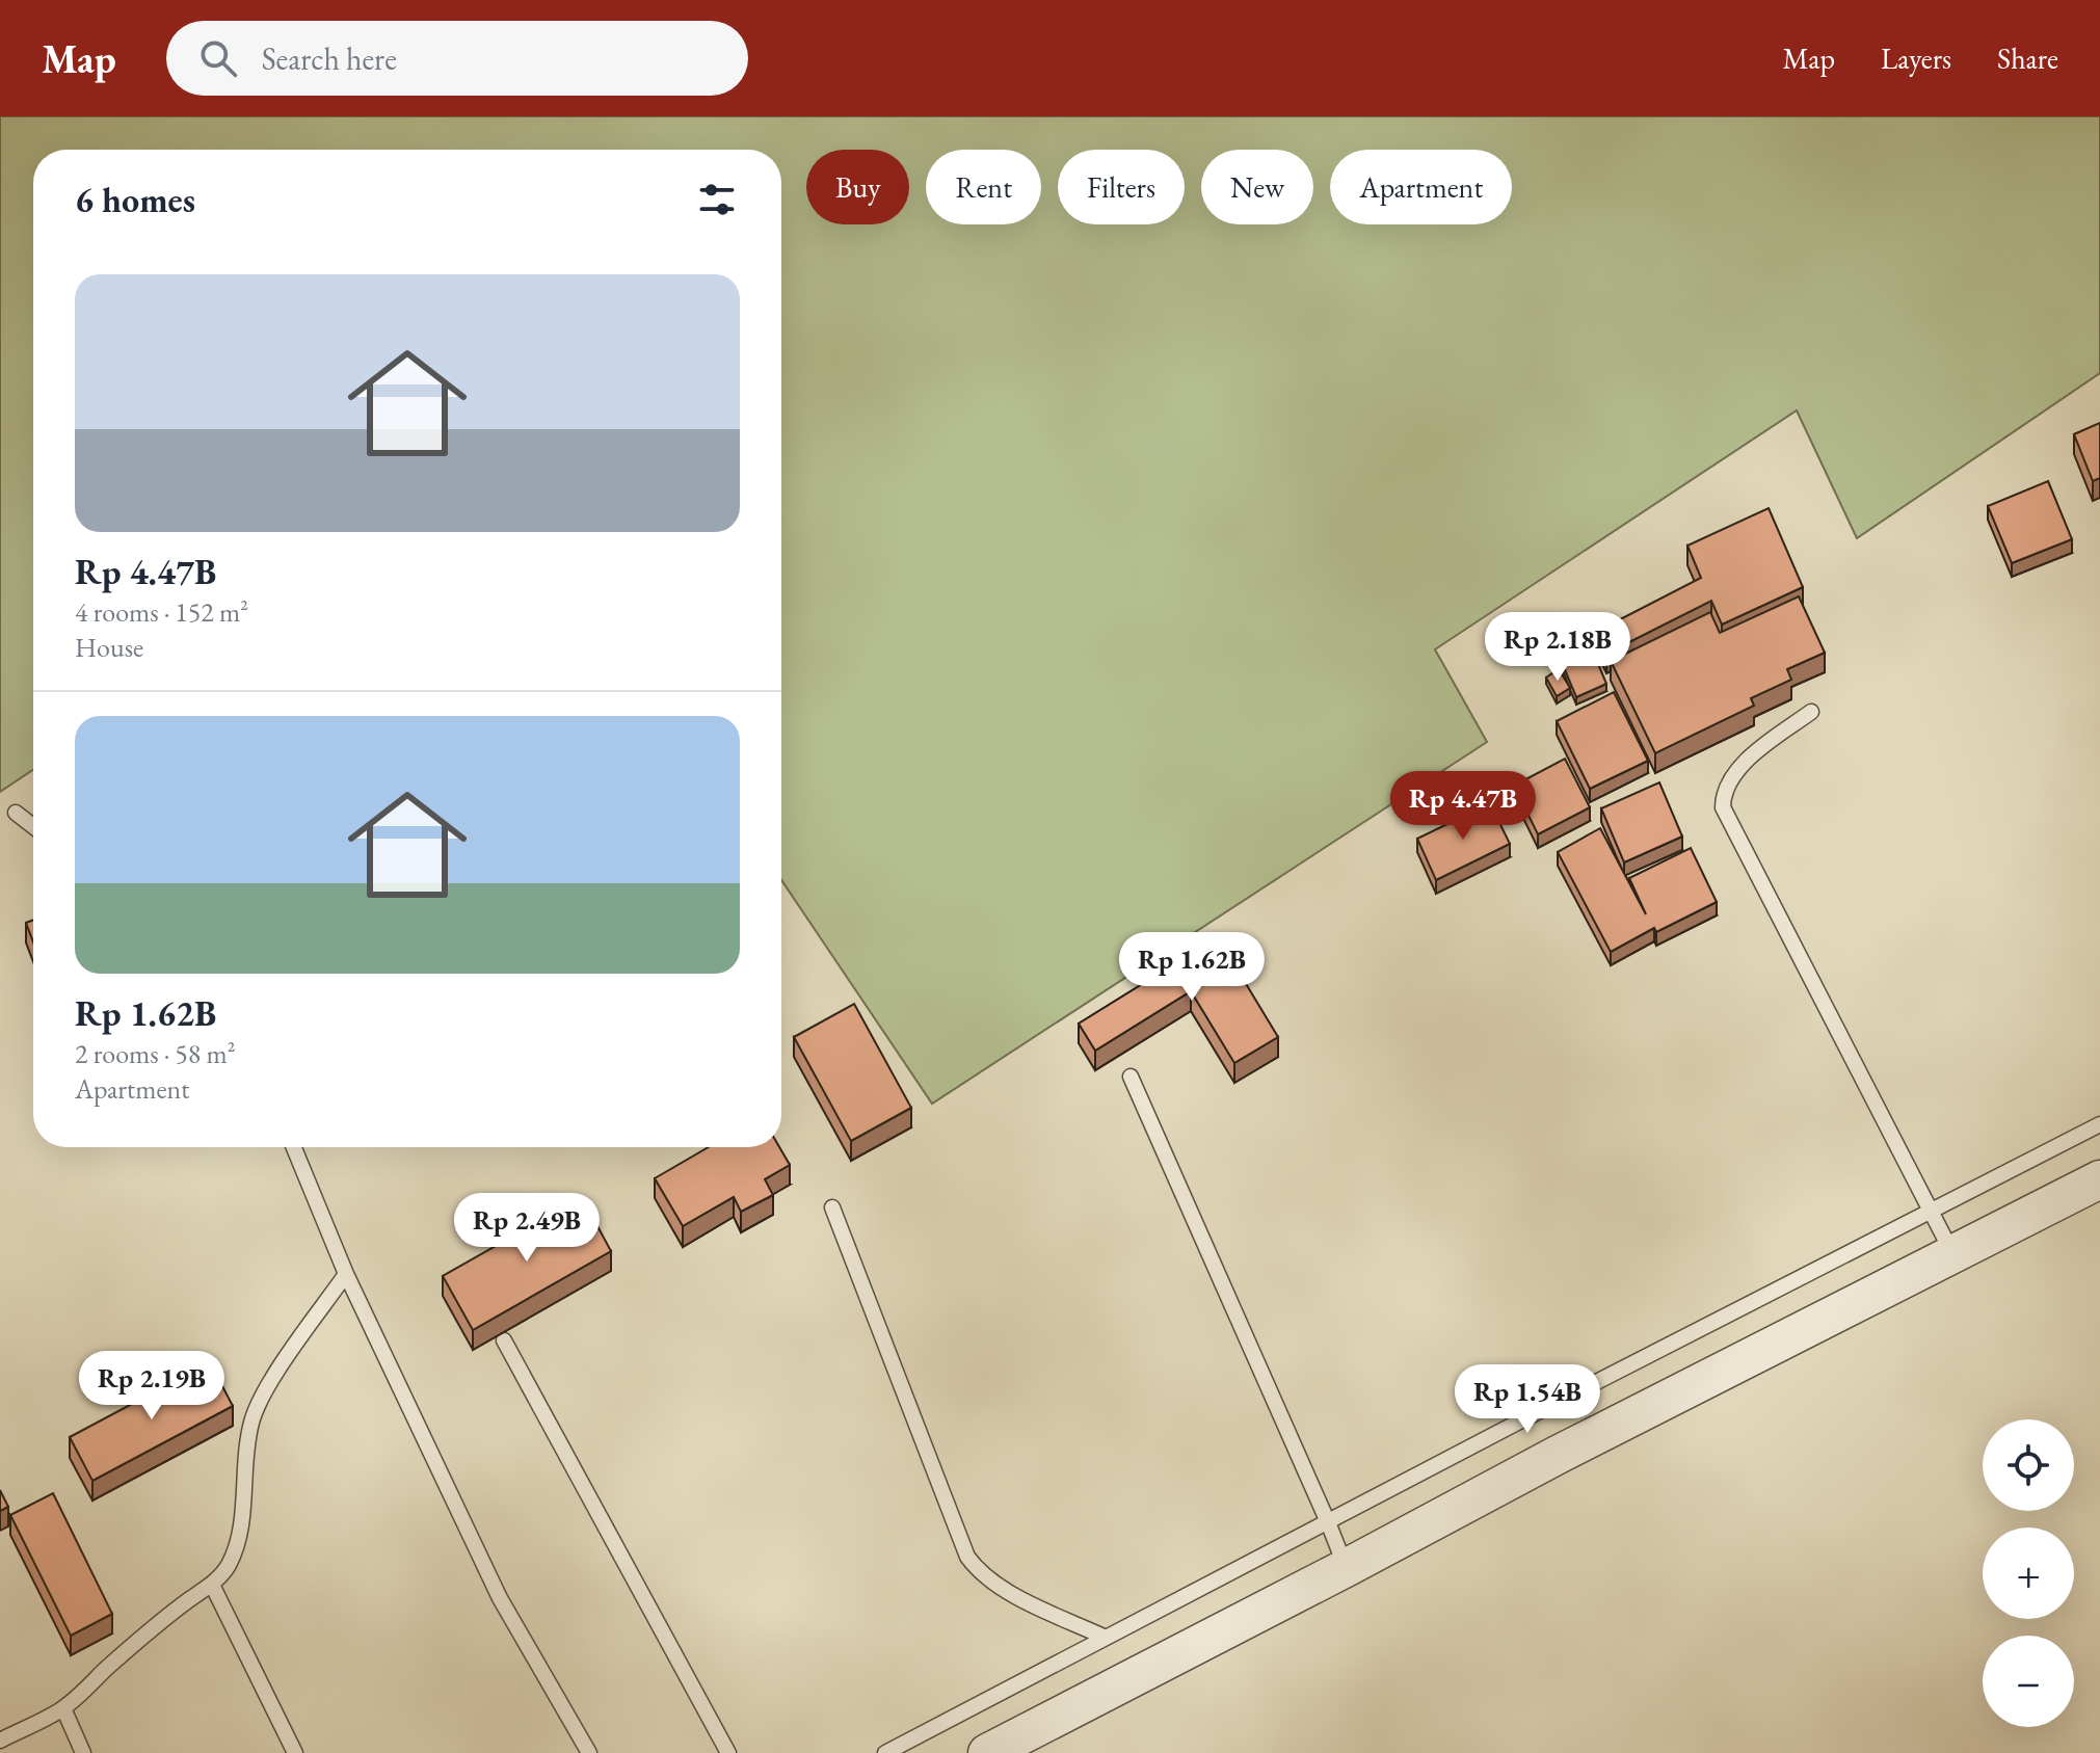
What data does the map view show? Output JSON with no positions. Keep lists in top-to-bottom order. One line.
{"page":{"header":"Map","search":"Search here","nav":["Map","Layers","Share"],"chip":["Buy","Rent","Filters","New","Apartment"],"heading":"6 homes","list":[{"name":"Rp 4.47B","note":"4 rooms · 152 m² · House"},{"name":"Rp 1.62B","note":"2 rooms · 58 m² · Apartment"}],"price":["Rp 2.18B","Rp 4.47B","Rp 1.62B","Rp 2.49B","Rp 2.19B","Rp 1.54B"],"map_buttons":["+","−"]}}
